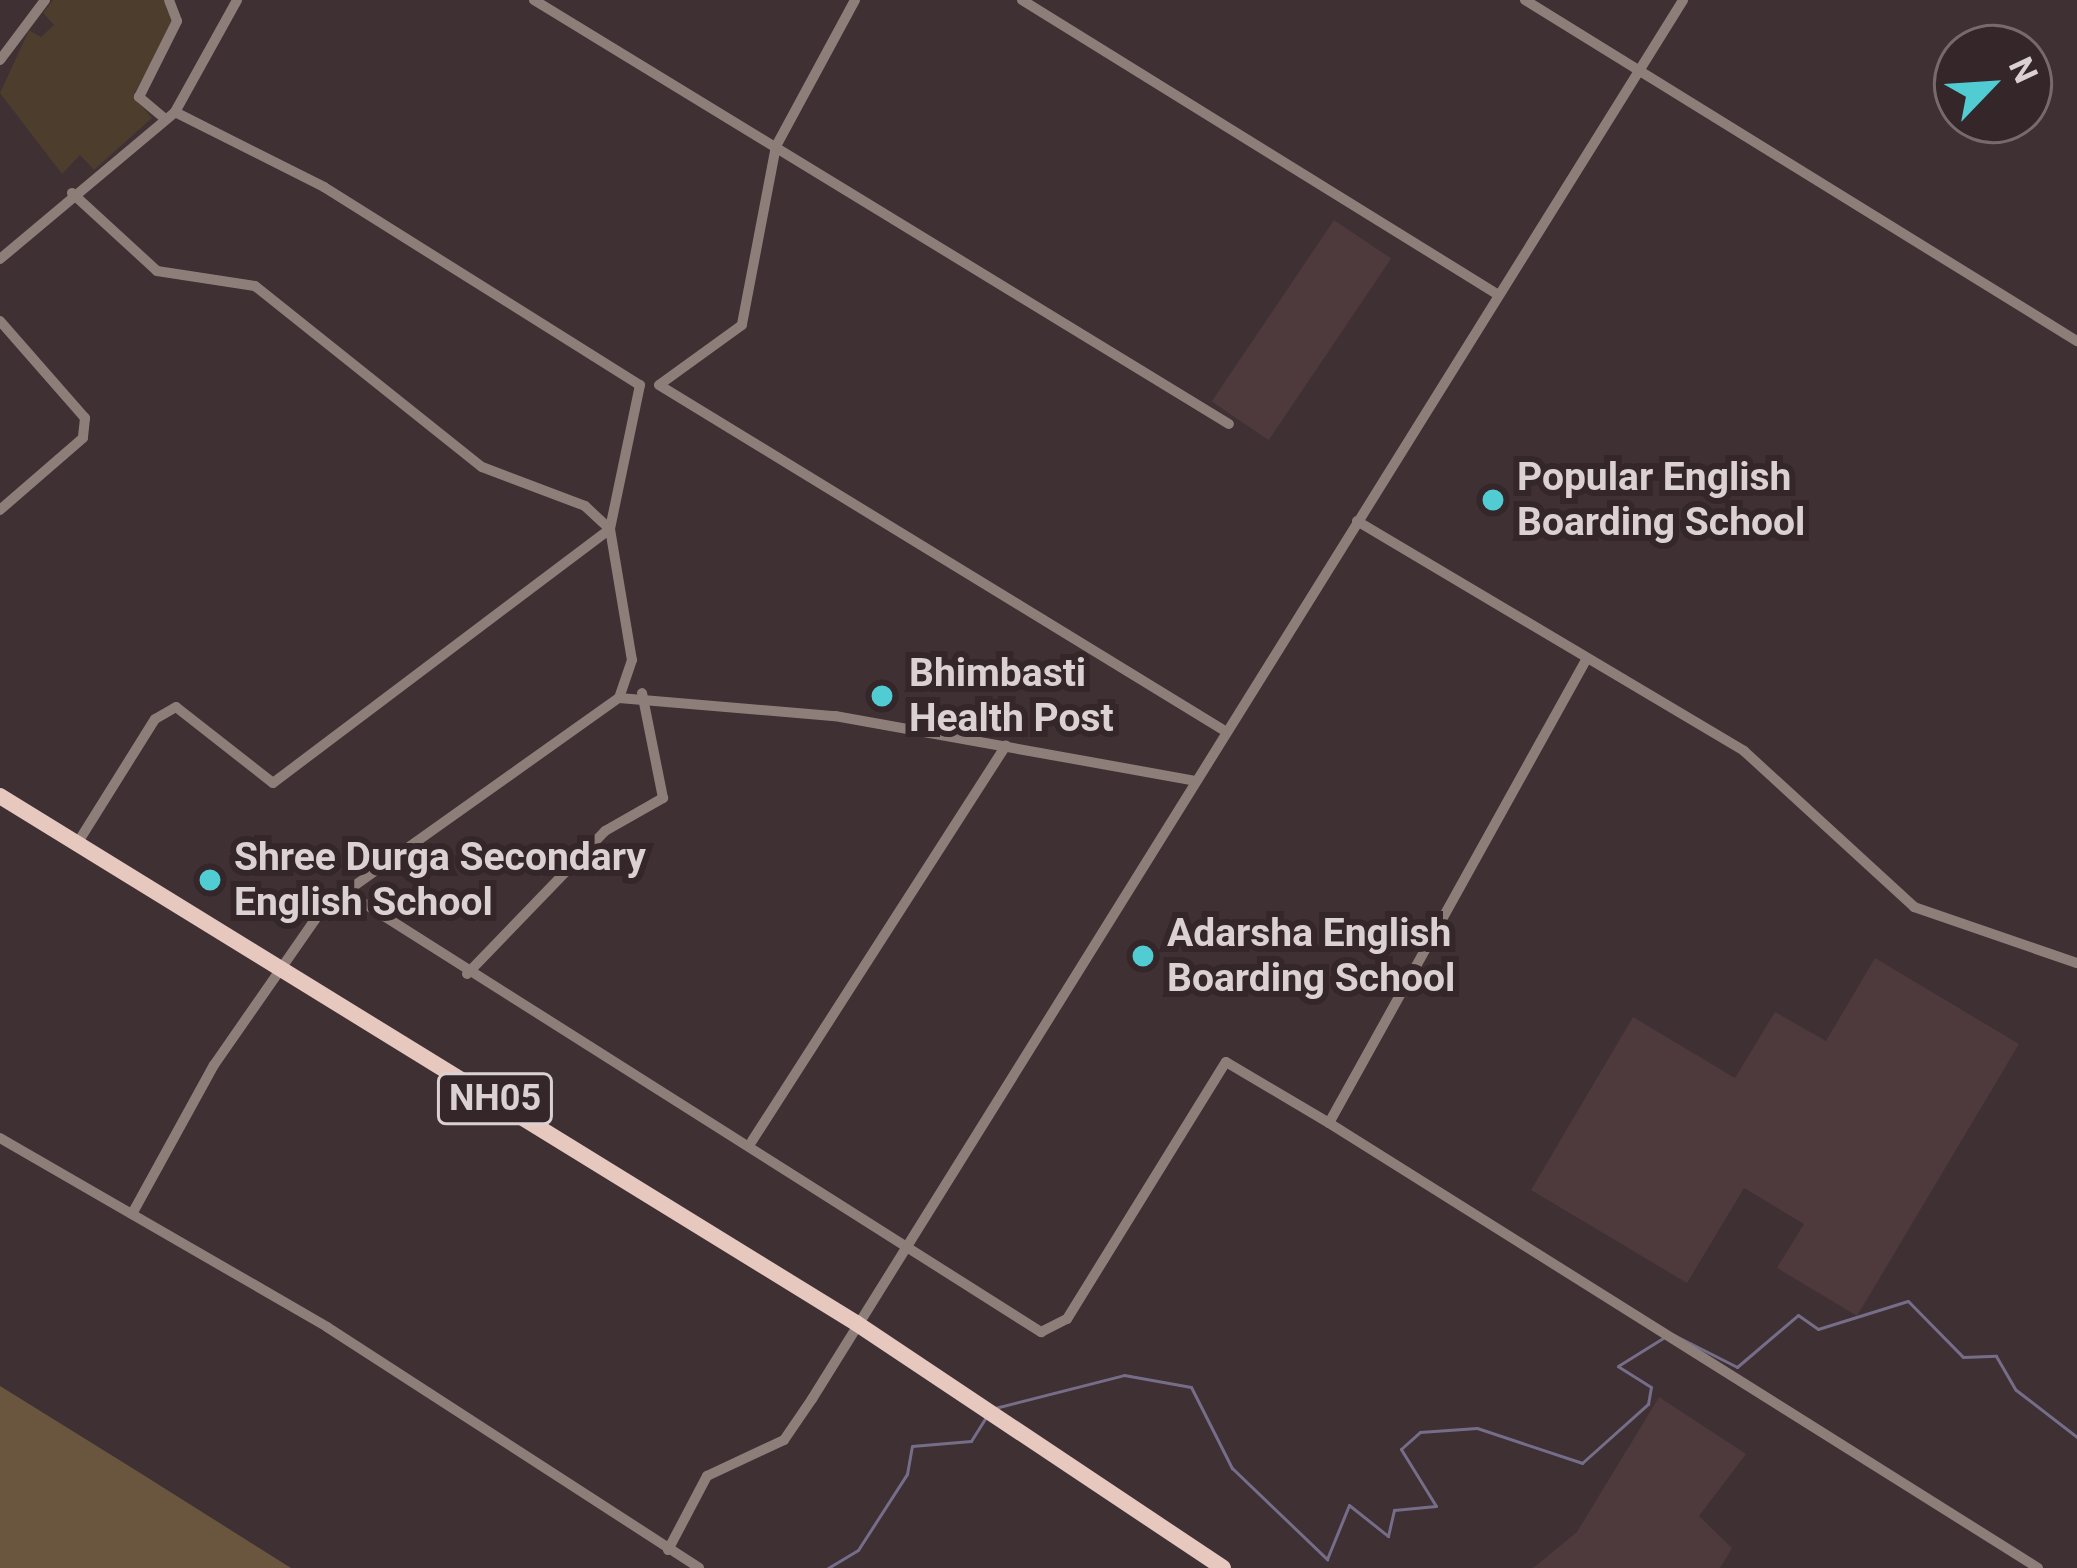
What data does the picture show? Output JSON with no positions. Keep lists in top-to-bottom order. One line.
{"streets":{"main road":["NH05"]},"places":["Popular English Boarding School","Bhimbasti Health Post","Shree Durga Secondary English School","Adarsha English Boarding School"],"north":"top right"}
